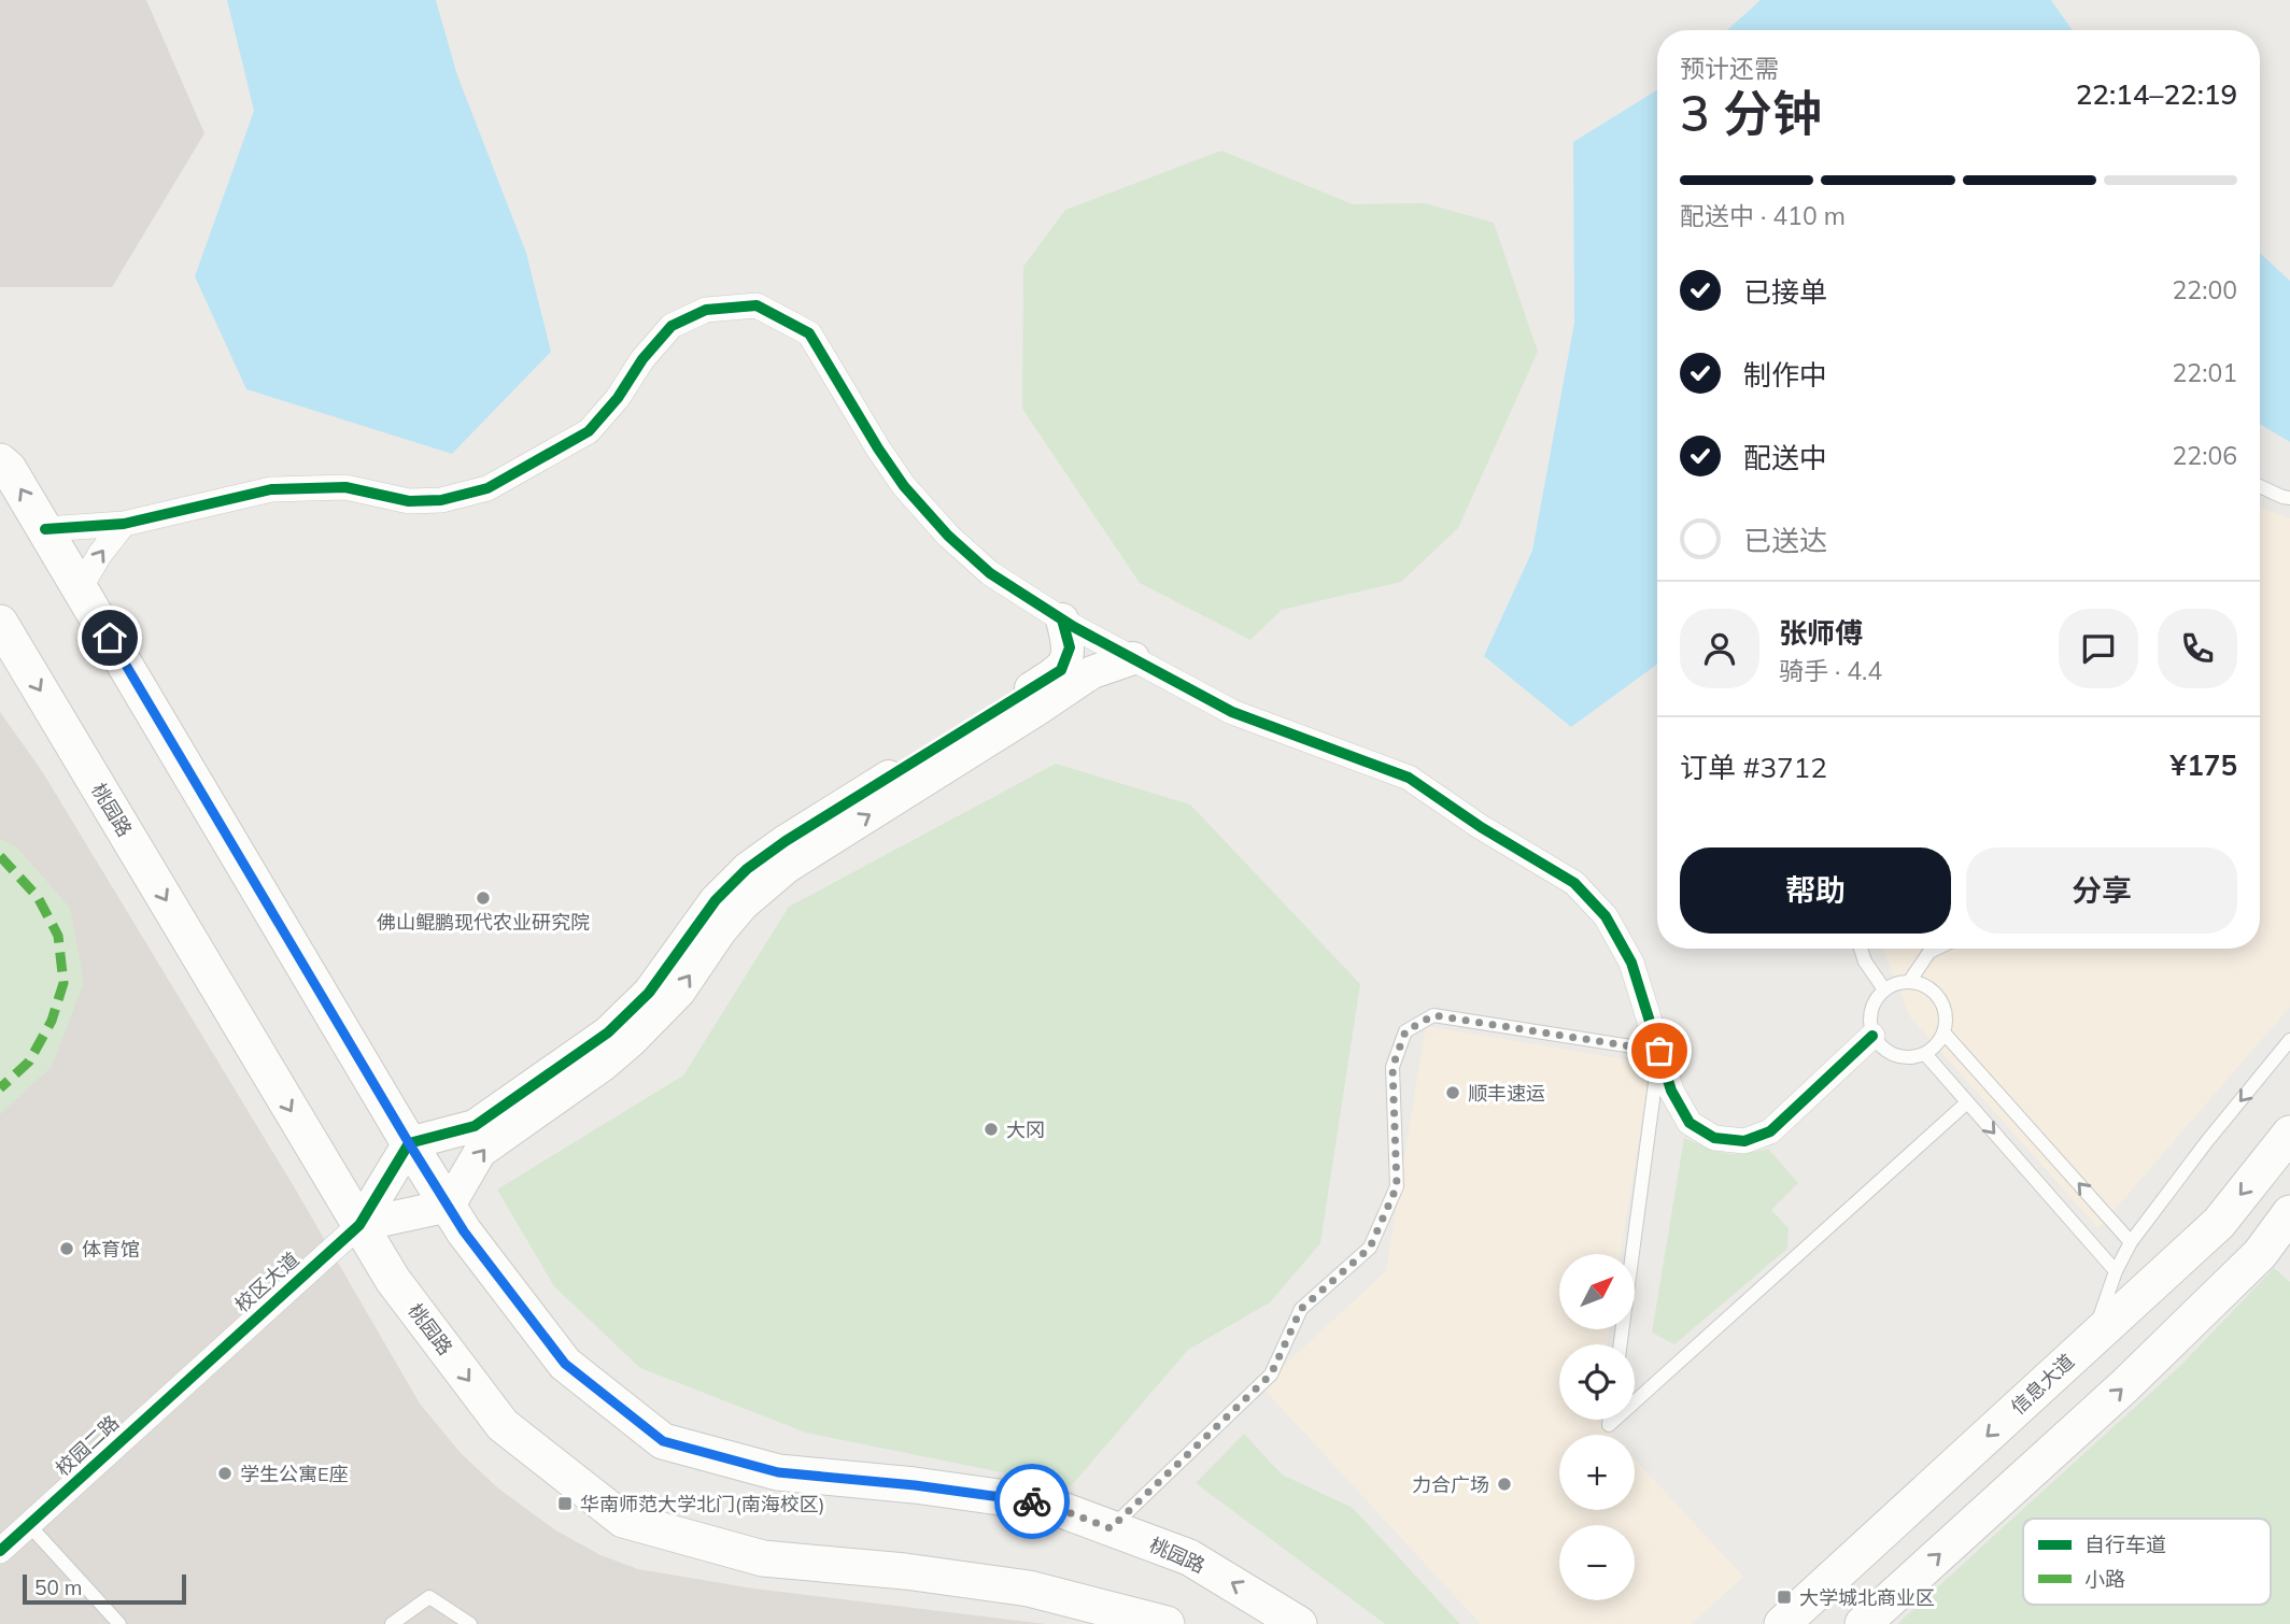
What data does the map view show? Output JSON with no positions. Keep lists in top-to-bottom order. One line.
{"streets":{"main road":["桃园路","信息大道"],"street":["校区大道","校园二路"]},"crossings":[["桃园路","校区大道"],["校区大道","校园二路"]],"places":{"other":["佛山鲲鹏现代农业研究院","顺丰速运","大冈","体育馆","学生公寓E座","力合广场"],"transit":["华南师范大学北门(南海校区)","大学城北商业区"]},"legend":["自行车道","小路"],"scale_bar":"50 m","north":"top right","page":{"heading":["3 分钟","预计还需","22:14–22:19"],"panel":["张师傅","骑手 · 4.4","订单 #3712","¥175"],"bar":"配送中 · 410 m","list":[["已接单","22:00"],["制作中","22:01"],["配送中","22:06"],"已送达"],"buttons":["帮助","分享"],"map_buttons":["+","−"],"scale":"50 m"}}
